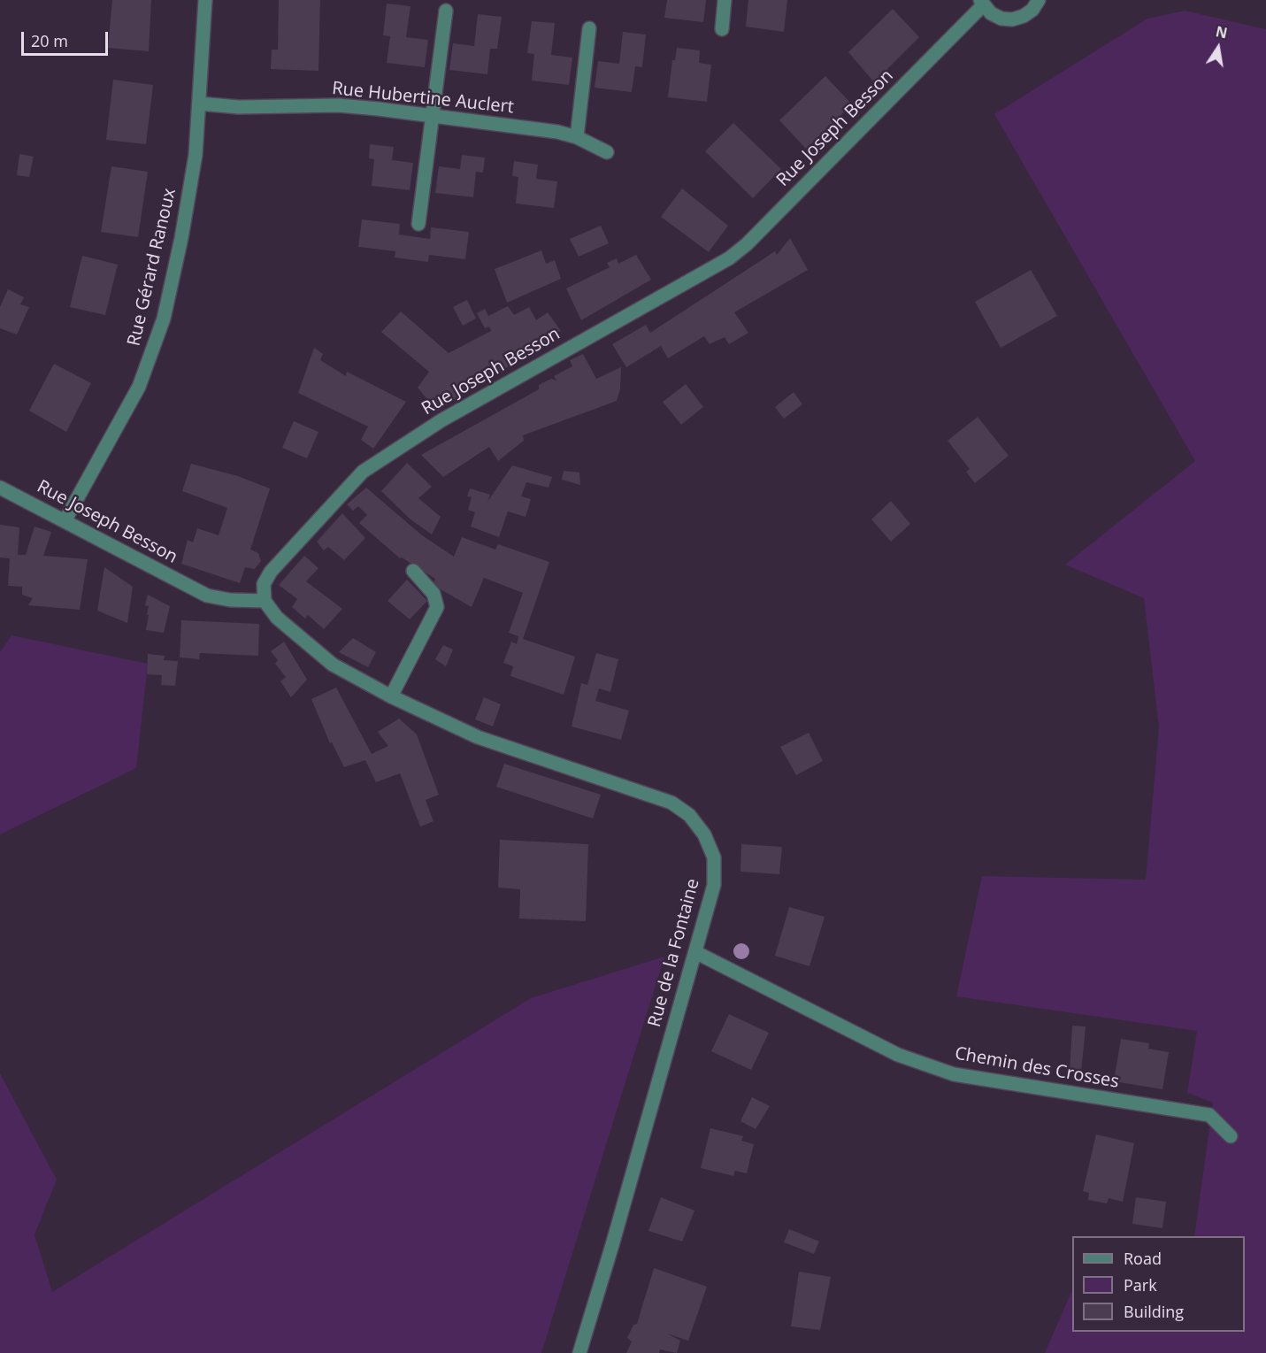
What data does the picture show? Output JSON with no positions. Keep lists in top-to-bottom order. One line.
{"streets":{"street":["Rue Hubertine Auclert","Rue Joseph Besson","Rue Gérard Ranoux","Rue de la Fontaine","Chemin des Crosses"]},"crossings":[["Rue Hubertine Auclert","Rue Gérard Ranoux"],["Rue Joseph Besson","Rue Gérard Ranoux"],["Rue Joseph Besson","Rue de la Fontaine"],["Rue de la Fontaine","Chemin des Crosses"]],"legend":["Road","Park","Building"],"scale_bar":"20 m","north":"top"}
